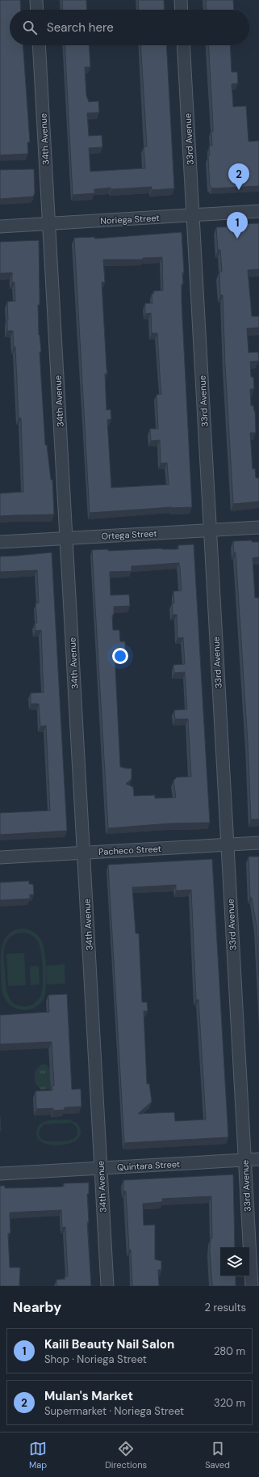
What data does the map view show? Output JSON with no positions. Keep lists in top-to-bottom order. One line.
{"streets":{"street":["34th Avenue","33rd Avenue","Noriega Street","Ortega Street","Pacheco Street","Quintara Street"]},"crossings":[["34th Avenue","Noriega Street"],["34th Avenue","Ortega Street"],["34th Avenue","Pacheco Street"],["34th Avenue","Quintara Street"],["33rd Avenue","Noriega Street"],["33rd Avenue","Ortega Street"],["33rd Avenue","Pacheco Street"],["33rd Avenue","Quintara Street"]],"page":{"search":"Search here","pins":["2","1"],"heading":["Nearby","2 results"],"list":[{"mark":"1","name":"Kaili Beauty Nail Salon","note":"Shop · Noriega Street","value":"280 m"},{"mark":"2","name":"Mulan's Market","note":"Supermarket · Noriega Street","value":"320 m"}],"nav":["Map","Directions","Saved"]}}
